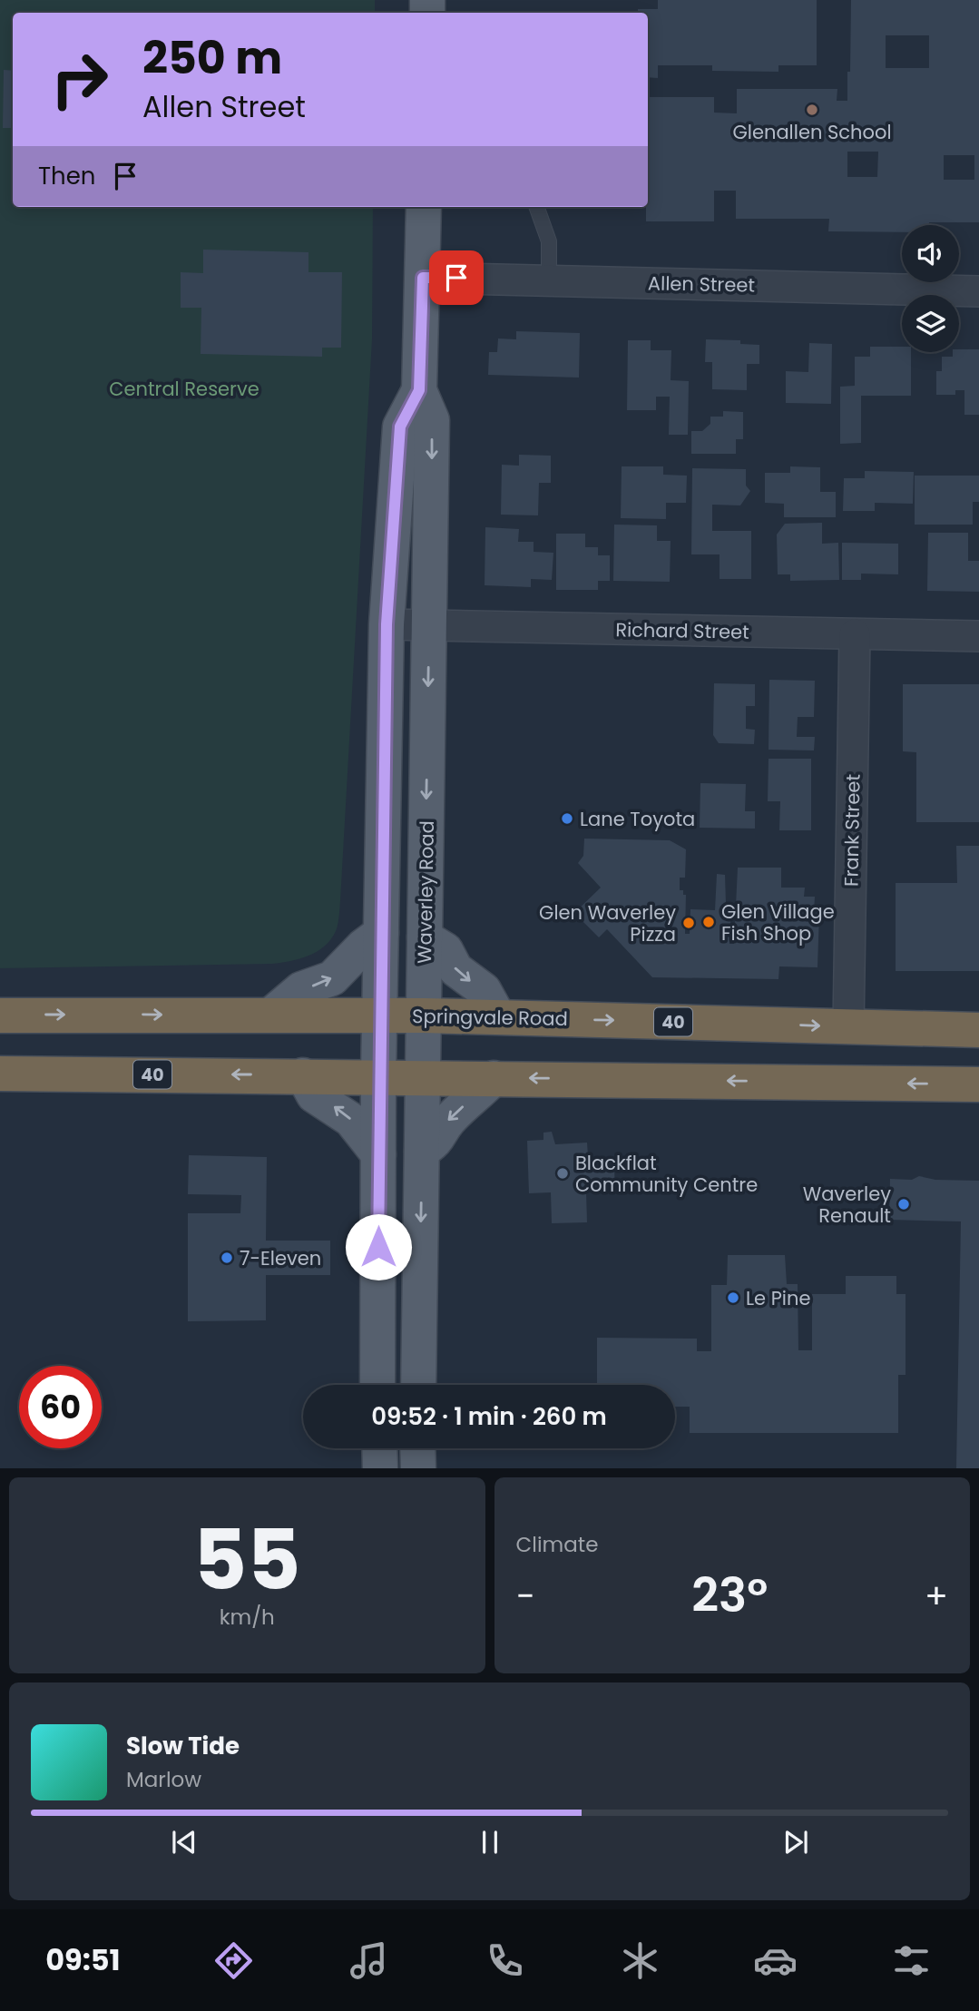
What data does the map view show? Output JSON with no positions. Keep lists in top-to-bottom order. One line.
{"streets":{"highway":["Springvale Road","40"],"main road":["Waverley Road"],"street":["Allen Street","Richard Street","Frank Street"]},"crossings":[["Allen Street","Waverley Road"],["Richard Street","Frank Street"],["Richard Street","Waverley Road"],["Frank Street","Springvale Road"],["Waverley Road","Springvale Road"],["Waverley Road","40"]],"parks":["Central Reserve"],"places":["Glenallen School","Lane Toyota","Glen Village Fish Shop","Glen Waverley Pizza","Blackflat Community Centre","Waverley Renault","7-Eleven","Le Pine"],"page":{"turn":["250 m","Allen Street"],"then":"Then","limit":"60","trip":"09:52 · 1 min · 260 m","tile":[["55","km/h"],"Climate"],"heat":["−","23°","+"],"song":["Slow Tide","Marlow"],"tabs":"09:51"}}
